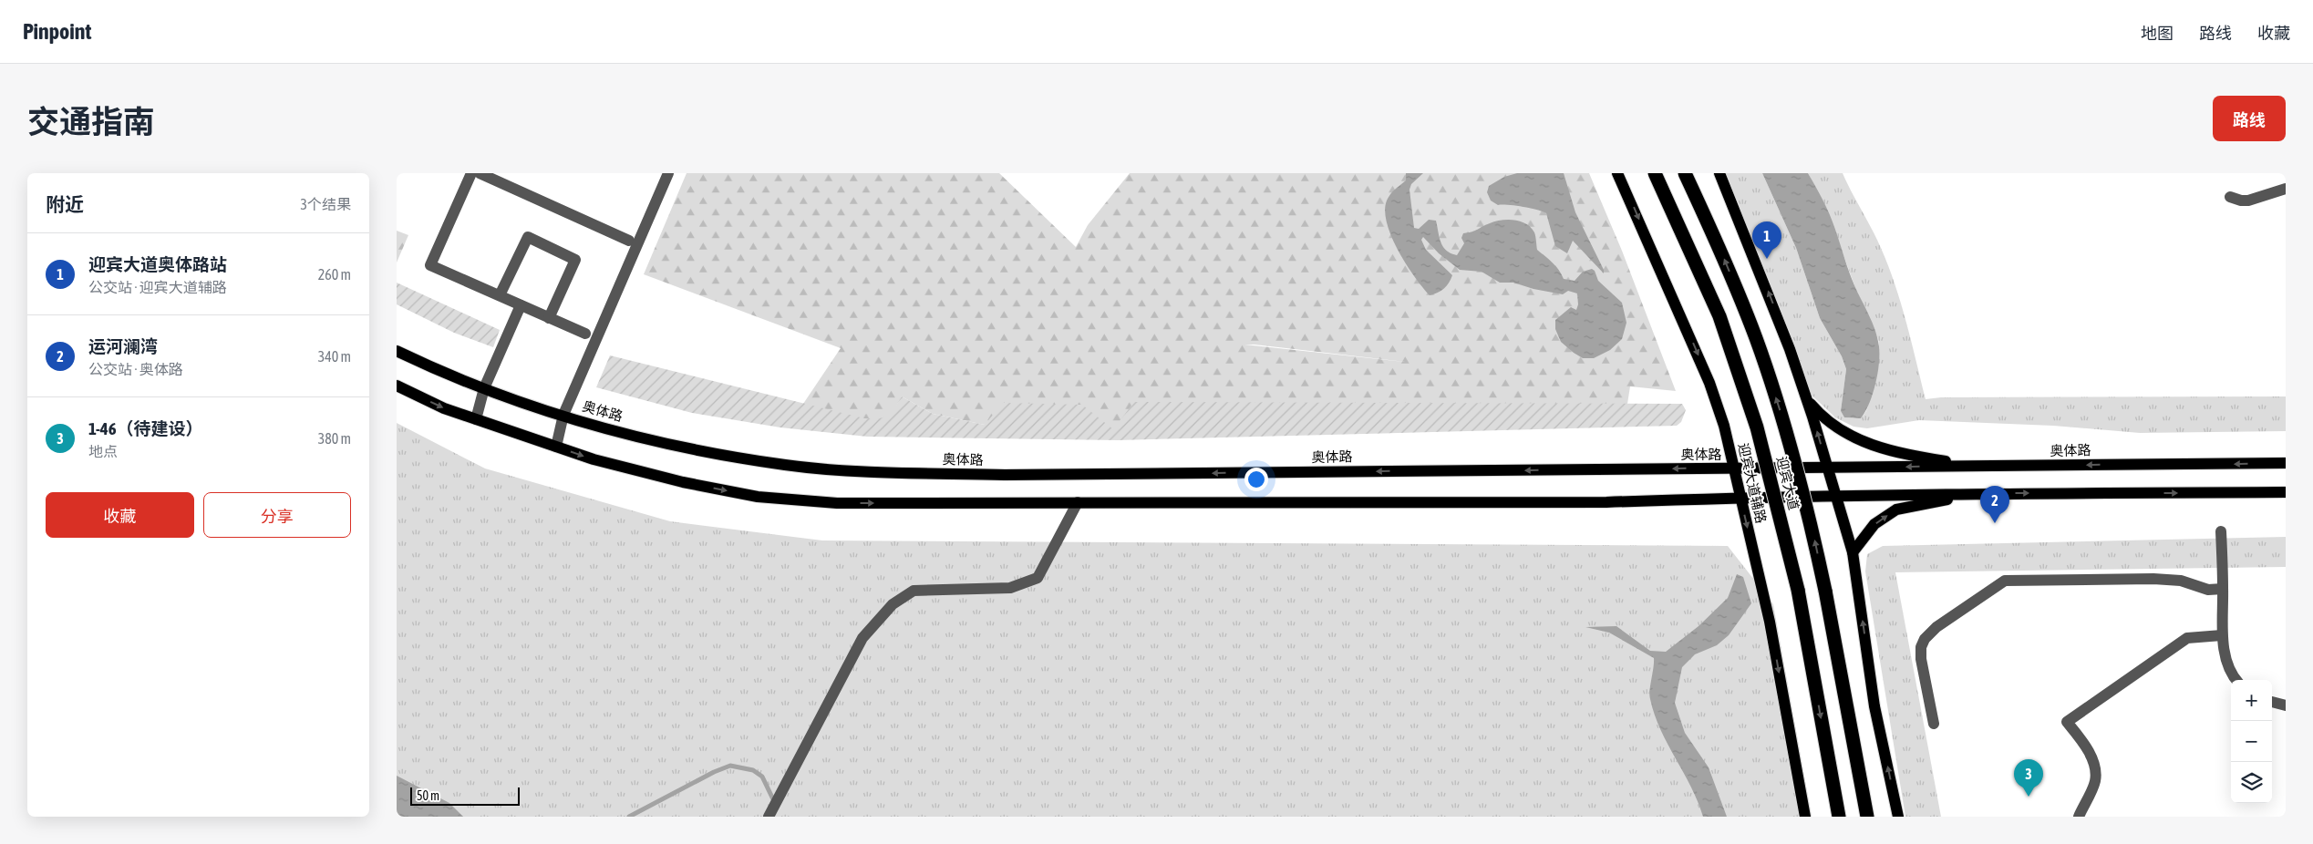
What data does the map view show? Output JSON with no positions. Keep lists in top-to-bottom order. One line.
{"streets":{"highway":["迎宾大道"],"main road":["奥体路","迎宾大道辅路"]},"crossings":[["奥体路","迎宾大道辅路"]],"scale_bar":"50 m","page":{"header":"Pinpoint","nav":["地图","路线","收藏"],"title":"交通指南","buttons":["路线",["收藏","分享"]],"heading":["附近","3个结果"],"pins":["1","2","3"],"list":[{"mark":"1","name":"迎宾大道奥体路站","note":"公交站 · 迎宾大道辅路","value":"260 m"},{"mark":"2","name":"运河澜湾","note":"公交站 · 奥体路","value":"340 m"},{"mark":"3","name":"1-46（待建设）","note":"地点","value":"380 m"}],"map_buttons":["+","−"],"scale":"50 m"}}
